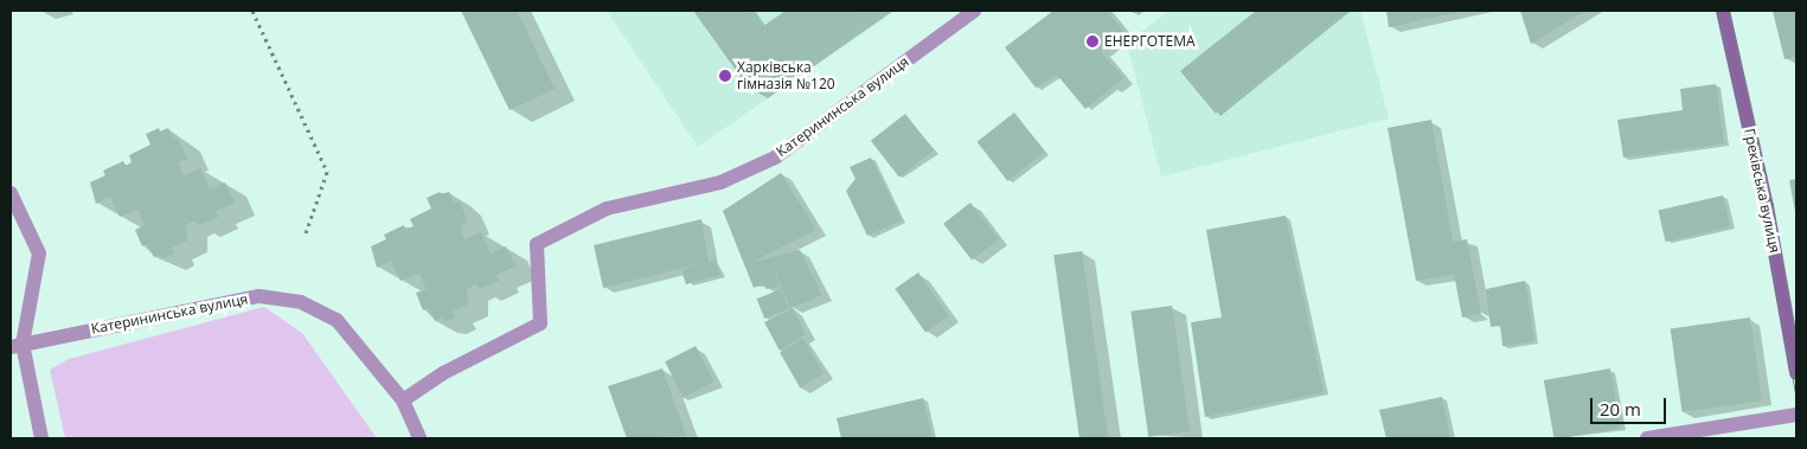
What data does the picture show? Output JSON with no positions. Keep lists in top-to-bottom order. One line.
{"streets":{"main road":["Греківська вулиця"],"street":["Катерининська вулиця"]},"places":["ЕНЕРГОТЕМА","Харківська гімназія №120"],"scale_bar":"20 m"}
